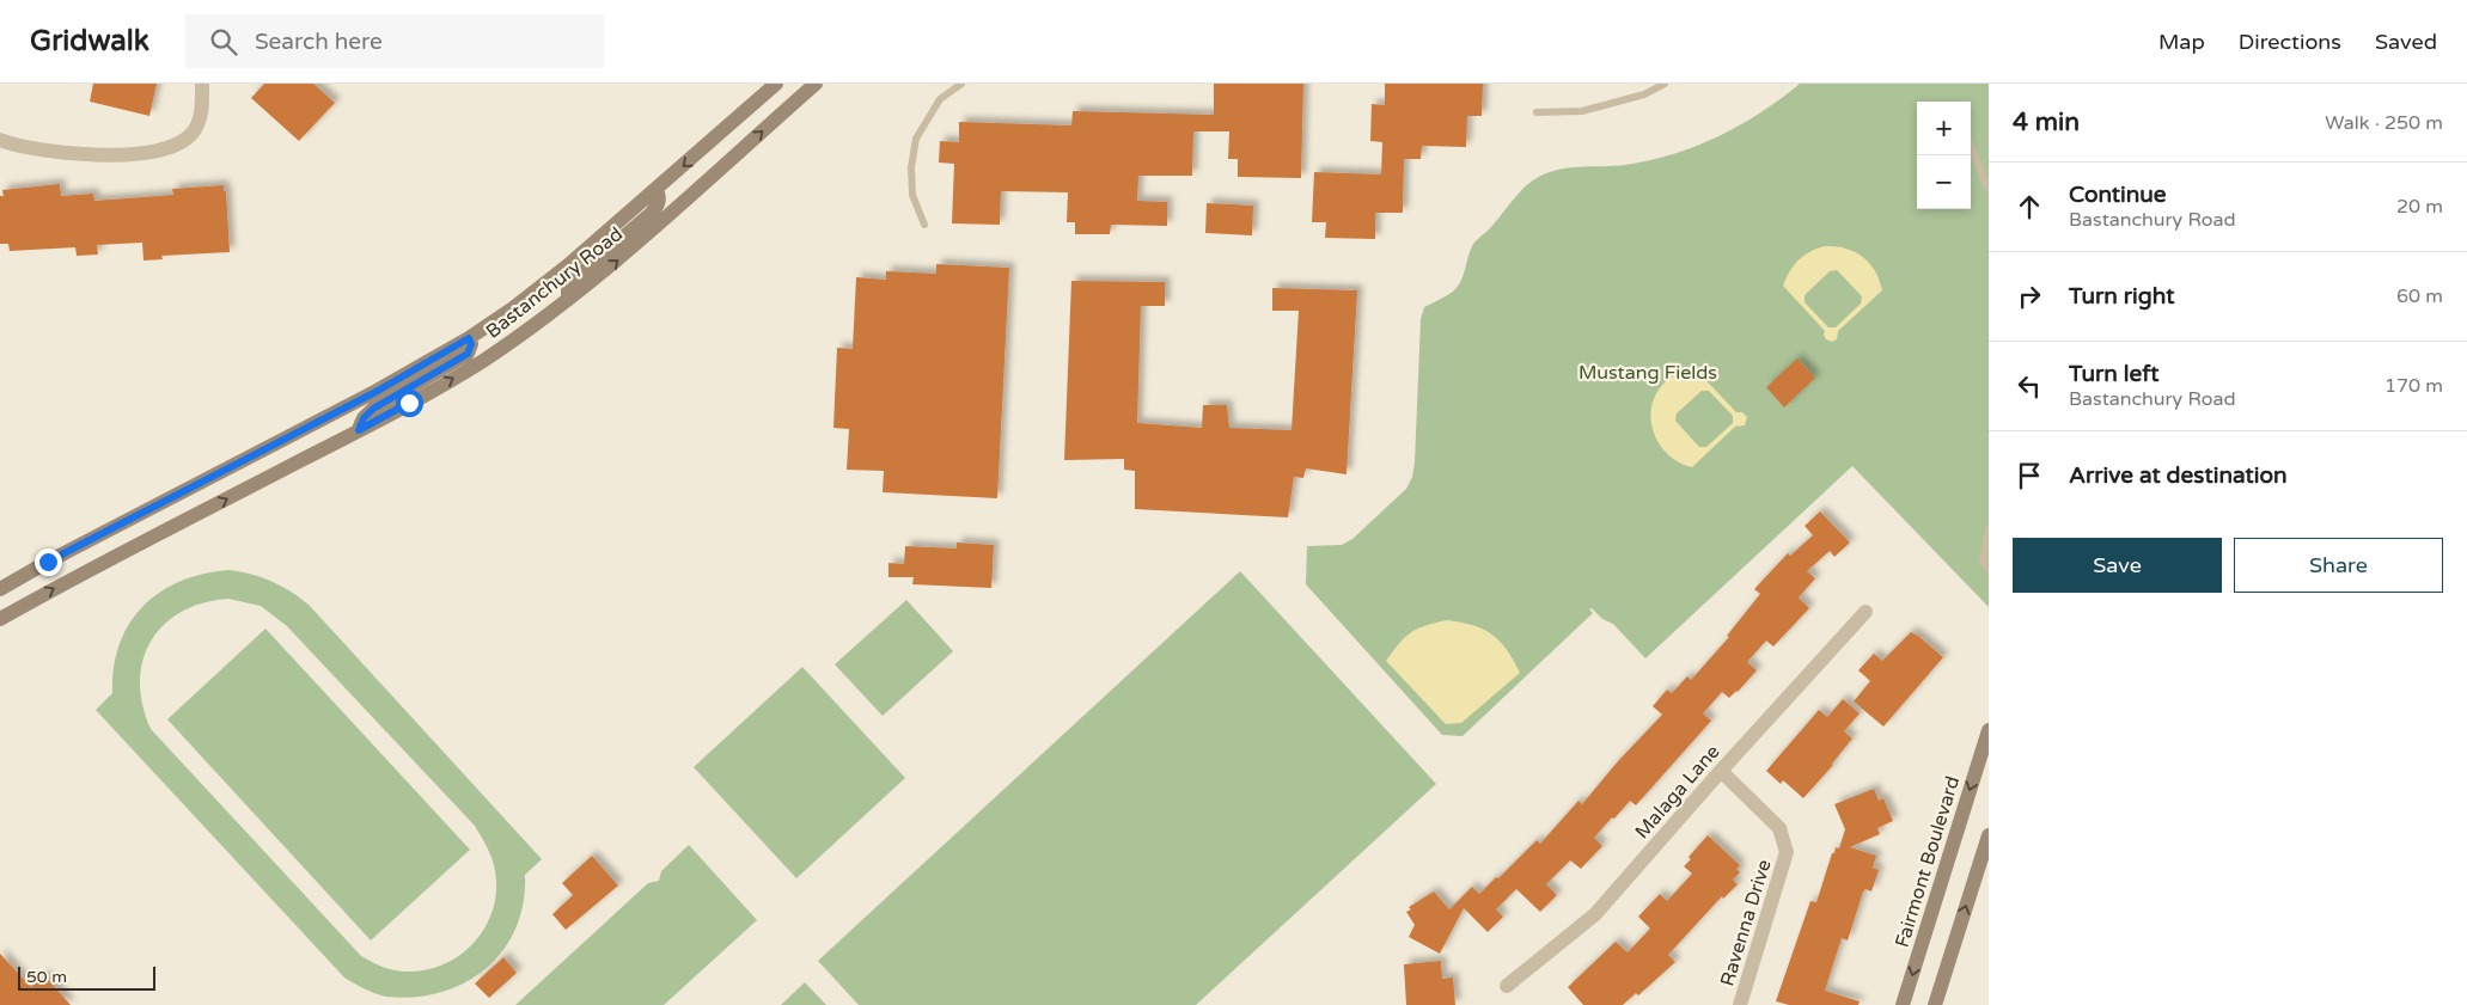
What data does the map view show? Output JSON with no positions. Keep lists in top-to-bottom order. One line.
{"streets":{"main road":["Bastanchury Road","Fairmont Boulevard"],"street":["Malaga Lane","Ravenna Drive"]},"crossings":[["Malaga Lane","Ravenna Drive"]],"parks":["Mustang Fields"],"scale_bar":"50 m","page":{"header":"Gridwalk","search":"Search here","nav":["Map","Directions","Saved"],"heading":["4 min","Walk · 250 m"],"map_buttons":["+","−"],"list":[["Continue","Bastanchury Road","20 m"],["Turn right","60 m"],["Turn left","Bastanchury Road","170 m"],"Arrive at destination"],"buttons":["Save","Share"],"scale":"50 m"}}
